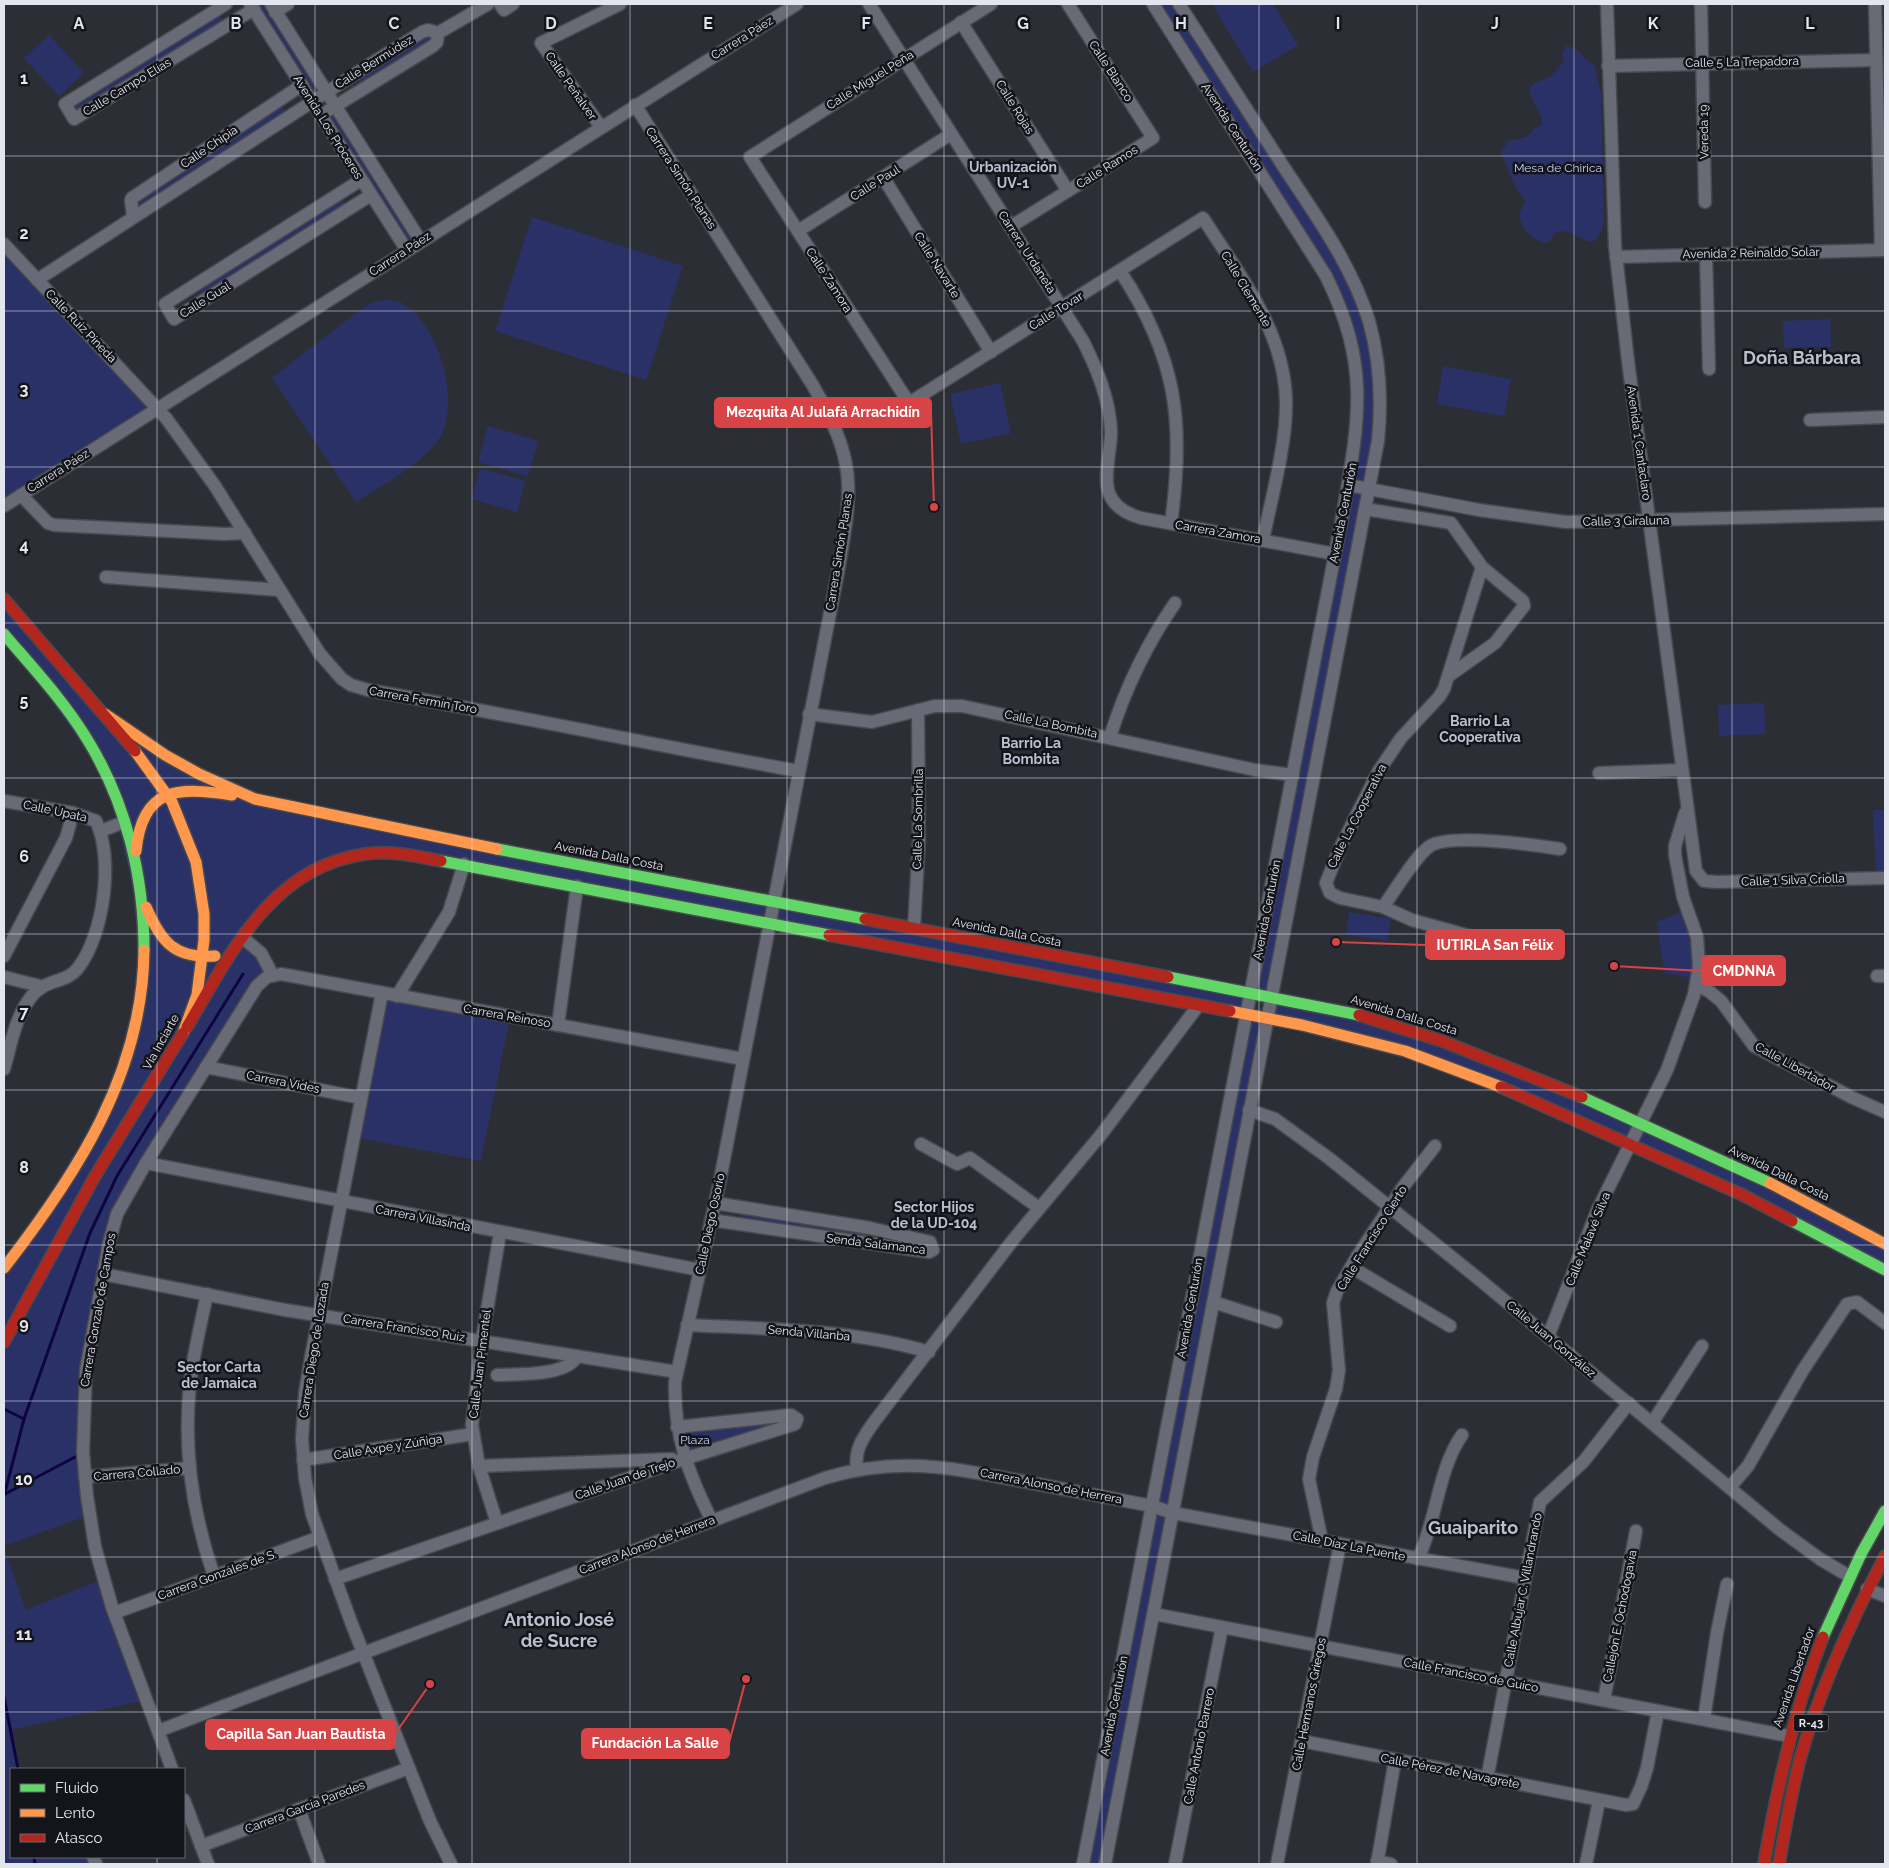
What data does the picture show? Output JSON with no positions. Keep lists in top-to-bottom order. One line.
{"streets":{"street":["Carrera Páez","Calle Bermúdez","Calle 5 La Trepadora","Calle Blanco","Calle Miguel Peña","Calle Peñalver","Calle Campo Elías","Calle Rojas","Avenida Los Próceres","Avenida Centurión","Vereda 19","Calle Chipia","Calle Ramos","Carrera Simón Planas","Calle Paul","Carrera Urdaneta","Avenida 2 Reinaldo Solar","Calle Navarte","Calle Zamora","Calle Clemente","Calle Gual","Calle Tovar","Calle Ruiz Pineda","Avenida 1 Cantaclaro","Calle 3 Giraluna","Carrera Zamora","Carrera Fermín Toro","Calle La Bombita","Calle Upata","Calle La Cooperativa","Calle La Sombrilla","Avenida Dalla Costa","Calle 1 Silva Criolla","Carrera Reinoso","Vía Inciarte","Calle Libertador","Carrera Vides","Carrera Villasinda","Calle Diego Osorio","Calle Francisco Cierto","Calle Malavé Silva","Senda Salamanca","Carrera Gonzalo de Campos","Carrera Francisco Ruiz","Senda Villanba","Calle Juan González","Carrera Diego de Lozada","Calle Juan Pimentel","Calle Axpe y Zúñiga","Carrera Collado","Calle Juan de Trejo","Carrera Alonso de Herrera","Calle Díaz La Puente","Carrera Gonzáles de S.","Calle Albujar C. Villandrando","Callejón E. Ochodogavia","Calle Francisco de Guico","Avenida Libertador","Calle Hermanos Griegos","R-43","Calle Antonio Barrero","Calle Pérez de Navagrete","Carrera García Paredes"]},"crossings":[["Carrera Páez","Calle Peñalver"],["Carrera Páez","Avenida Los Próceres"],["Carrera Páez","Carrera Simón Planas"],["Carrera Páez","Calle Ruiz Pineda"],["Carrera Páez","Carrera Fermín Toro"],["Calle Bermúdez","Avenida Los Próceres"],["Calle Bermúdez","Calle Chipia"],["Calle 5 La Trepadora","Vereda 19"],["Calle 5 La Trepadora","Avenida 1 Cantaclaro"],["Calle Blanco","Calle Ramos"],["Calle Miguel Peña","Calle Rojas"],["Calle Miguel Peña","Carrera Urdaneta"],["Calle Miguel Peña","Calle Zamora"],["Calle Campo Elías","Avenida Los Próceres"],["Calle Rojas","Calle Ramos"],["Avenida Los Próceres","Calle Chipia"],["Avenida Los Próceres","Calle Gual"],["Avenida Centurión","Calle 3 Giraluna"],["Avenida Centurión","Carrera Zamora"],["Avenida Centurión","Calle La Bombita"],["Avenida Centurión","Calle La Cooperativa"],["Avenida Centurión","Avenida Dalla Costa"],["Avenida Centurión","Calle Juan González"],["Avenida Centurión","Carrera Alonso de Herrera"],["Avenida Centurión","Calle Díaz La Puente"],["Avenida Centurión","Calle Francisco de Guico"],["Calle Chipia","Calle Ruiz Pineda"],["Calle Ramos","Carrera Urdaneta"],["Carrera Simón Planas","Carrera Fermín Toro"],["Carrera Simón Planas","Calle La Bombita"],["Carrera Simón Planas","Avenida Dalla Costa"],["Carrera Simón Planas","Calle Diego Osorio"],["Calle Paul","Carrera Urdaneta"],["Calle Paul","Calle Navarte"],["Calle Paul","Calle Zamora"],["Carrera Urdaneta","Calle Tovar"],["Carrera Urdaneta","Carrera Zamora"],["Avenida 2 Reinaldo Solar","Avenida 1 Cantaclaro"],["Calle Navarte","Calle Tovar"],["Calle Zamora","Calle Tovar"],["Calle Clemente","Calle Tovar"],["Calle Clemente","Carrera Zamora"],["Calle Ruiz Pineda","Carrera Fermín Toro"],["Avenida 1 Cantaclaro","Calle 3 Giraluna"],["Avenida 1 Cantaclaro","Calle 1 Silva Criolla"],["Avenida 1 Cantaclaro","Calle Malavé Silva"],["Calle La Bombita","Calle La Sombrilla"],["Calle La Sombrilla","Avenida Dalla Costa"],["Avenida Dalla Costa","Vía Inciarte"],["Avenida Dalla Costa","Calle Malavé Silva"],["Carrera Reinoso","Calle Diego Osorio"],["Carrera Reinoso","Carrera Gonzalo de Campos"],["Carrera Reinoso","Carrera Diego de Lozada"],["Calle Libertador","Calle Malavé Silva"],["Carrera Vides","Carrera Gonzalo de Campos"],["Carrera Vides","Carrera Diego de Lozada"],["Carrera Villasinda","Calle Diego Osorio"],["Carrera Villasinda","Carrera Gonzalo de Campos"],["Carrera Villasinda","Carrera Diego de Lozada"],["Carrera Villasinda","Calle Juan Pimentel"],["Calle Diego Osorio","Senda Salamanca"],["Calle Diego Osorio","Carrera Francisco Ruiz"],["Calle Diego Osorio","Senda Villanba"],["Calle Diego Osorio","Calle Juan de Trejo"],["Calle Diego Osorio","Carrera Alonso de Herrera"],["Calle Francisco Cierto","Calle Juan González"],["Calle Francisco Cierto","Calle Díaz La Puente"],["Calle Malavé Silva","Calle Juan González"],["Carrera Gonzalo de Campos","Carrera Francisco Ruiz"],["Carrera Gonzalo de Campos","Carrera Collado"],["Carrera Gonzalo de Campos","Carrera Alonso de Herrera"],["Carrera Gonzalo de Campos","Carrera Gonzáles de S."],["Carrera Francisco Ruiz","Carrera Diego de Lozada"],["Carrera Francisco Ruiz","Calle Juan Pimentel"],["Calle Juan González","Calle Albujar C. Villandrando"],["Calle Juan González","Avenida Libertador"],["Carrera Diego de Lozada","Calle Axpe y Zúñiga"],["Carrera Diego de Lozada","Calle Juan de Trejo"],["Carrera Diego de Lozada","Carrera Alonso de Herrera"],["Carrera Diego de Lozada","Carrera Gonzáles de S."],["Carrera Diego de Lozada","Carrera García Paredes"],["Calle Juan Pimentel","Calle Axpe y Zúñiga"],["Calle Juan Pimentel","Calle Juan de Trejo"],["Carrera Alonso de Herrera","Calle Díaz La Puente"],["Calle Díaz La Puente","Calle Albujar C. Villandrando"],["Calle Díaz La Puente","Calle Hermanos Griegos"],["Calle Albujar C. Villandrando","Calle Francisco de Guico"],["Calle Albujar C. Villandrando","Calle Pérez de Navagrete"],["Callejón E. Ochodogavia","Calle Francisco de Guico"],["Calle Francisco de Guico","Avenida Libertador"],["Calle Francisco de Guico","Calle Hermanos Griegos"],["Calle Francisco de Guico","Calle Antonio Barrero"],["Calle Francisco de Guico","Calle Pérez de Navagrete"],["Calle Hermanos Griegos","Calle Pérez de Navagrete"]],"districts":["Urbanización UV-1","Doña Bárbara","Barrio La Cooperativa","Barrio La Bombita","Sector Hijos de la UD-104","Sector Carta de Jamaica","Guaiparito","Antonio José de Sucre"],"parks":["Mesa de Chirica","Plaza"],"places":["Mezquita Al Julafá Arrachidín","IUTIRLA San Félix","CMDNNA","Fundación La Salle","Capilla San Juan Bautista"],"legend":["Fluido","Lento","Atasco"],"grid":{"columns":["A","B","C","D","E","F","G","H","I","J","K","L"],"rows":["1","2","3","4","5","6","7","8","9","10","11"]}}
